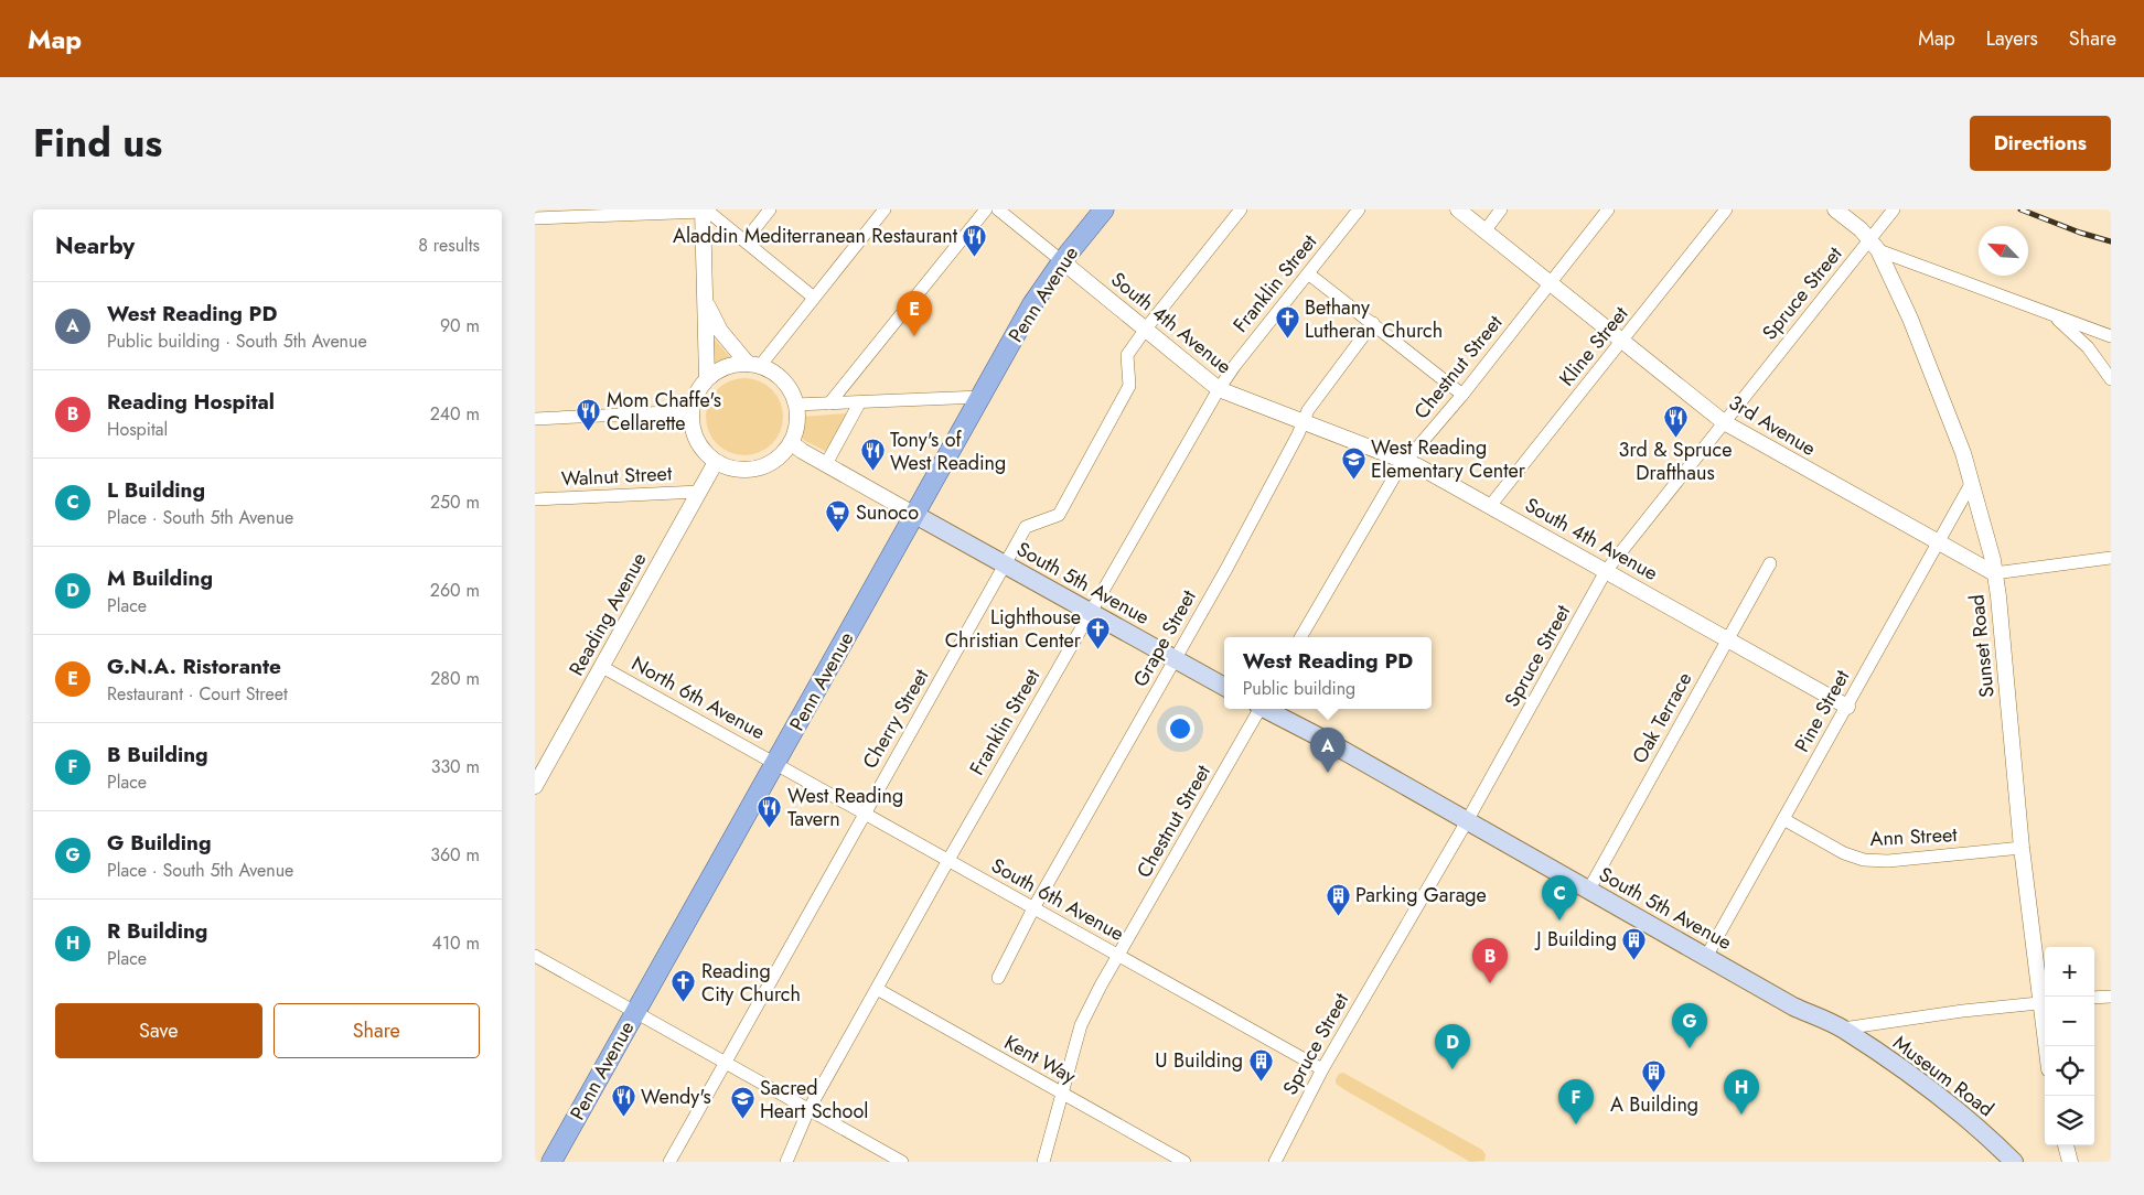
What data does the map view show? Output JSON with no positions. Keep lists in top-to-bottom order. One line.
{"streets":{"main road":["Penn Avenue","South 5th Avenue","Museum Road"],"street":["Franklin Street","Spruce Street","South 4th Avenue","Kline Street","Chestnut Street","3rd Avenue","Walnut Street","Reading Avenue","Grape Street","Sunset Road","North 6th Avenue","Pine Street","Oak Terrace","Cherry Street","Ann Street","South 6th Avenue","Kent Way"]},"crossings":[["Franklin Street","South 4th Avenue"],["Franklin Street","South 5th Avenue"],["Franklin Street","South 6th Avenue"],["Franklin Street","Kent Way"],["Spruce Street","South 4th Avenue"],["Spruce Street","3rd Avenue"],["Spruce Street","South 5th Avenue"],["Spruce Street","Sunset Road"],["Spruce Street","South 6th Avenue"],["Penn Avenue","South 4th Avenue"],["Penn Avenue","South 5th Avenue"],["Penn Avenue","North 6th Avenue"],["Penn Avenue","South 6th Avenue"],["South 4th Avenue","Kline Street"],["South 4th Avenue","Chestnut Street"],["South 4th Avenue","Grape Street"],["South 4th Avenue","Pine Street"],["South 4th Avenue","Oak Terrace"],["South 4th Avenue","Cherry Street"],["Kline Street","3rd Avenue"],["Chestnut Street","3rd Avenue"],["Chestnut Street","South 6th Avenue"],["Chestnut Street","Kent Way"],["3rd Avenue","Sunset Road"],["3rd Avenue","Pine Street"],["Walnut Street","Reading Avenue"],["South 5th Avenue","Grape Street"],["South 5th Avenue","Pine Street"],["South 5th Avenue","Oak Terrace"],["South 5th Avenue","Cherry Street"],["South 5th Avenue","Museum Road"],["Reading Avenue","North 6th Avenue"],["Grape Street","South 6th Avenue"],["Sunset Road","Pine Street"],["Sunset Road","Ann Street"],["North 6th Avenue","South 6th Avenue"],["Pine Street","Ann Street"],["Cherry Street","South 6th Avenue"]],"places":{"restaurant":["Aladdin Mediterranean Restaurant","Mom Chaffe's Cellarette","3rd & Spruce Drafthaus","Tony's of West Reading","West Reading Tavern","Wendy's"],"church":["Bethany Lutheran Church","Lighthouse Christian Center","Reading City Church"],"school or university":["West Reading Elementary Center","Sacred Heart School"],"supermarket":["Sunoco"],"building":["Parking Garage","J Building","U Building","A Building"]},"north":"top left","page":{"header":"Map","nav":["Map","Layers","Share"],"title":"Find us","buttons":["Directions",["Save","Share"]],"heading":["Nearby","8 results"],"list":[{"mark":"A","name":"West Reading PD","note":"Public building · South 5th Avenue","value":"90 m"},{"mark":"B","name":"Reading Hospital","note":"Hospital","value":"240 m"},{"mark":"C","name":"L Building","note":"Place · South 5th Avenue","value":"250 m"},{"mark":"D","name":"M Building","note":"Place","value":"260 m"},{"mark":"E","name":"G.N.A. Ristorante","note":"Restaurant · Court Street","value":"280 m"},{"mark":"F","name":"B Building","note":"Place","value":"330 m"},{"mark":"G","name":"G Building","note":"Place · South 5th Avenue","value":"360 m"},{"mark":"H","name":"R Building","note":"Place","value":"410 m"}],"pins":["E","A","C","B","G","D","H","F"],"popup":["West Reading PD","Public building"],"map_buttons":["+","−"]}}
